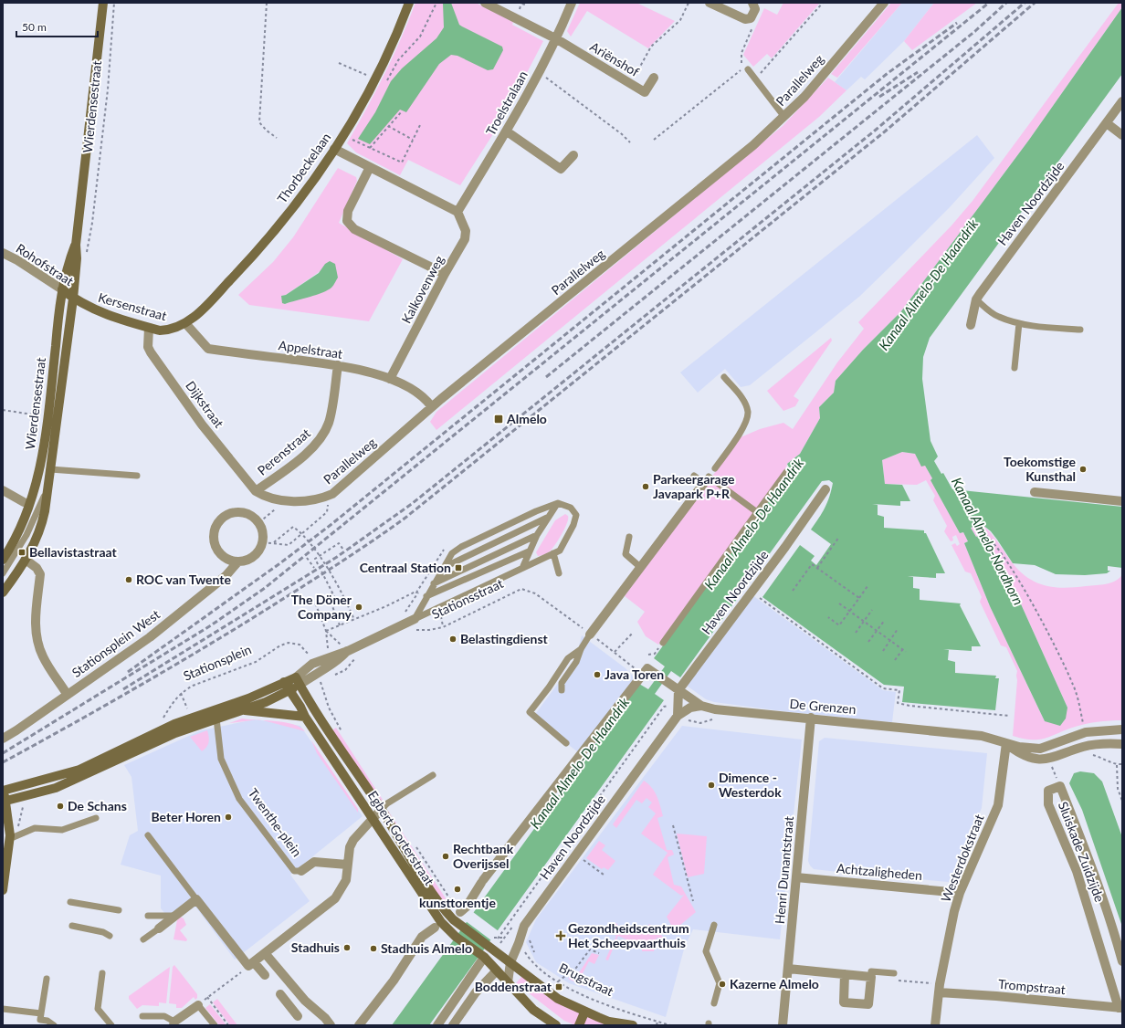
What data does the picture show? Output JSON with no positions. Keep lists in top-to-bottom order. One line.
{"streets":{"main road":["Wierdensestraat","Thorbeckelaan","Rohofstraat","Kersenstraat","Egbert Gorterstraat"],"street":["Ariënshof","Parallelweg","Troelstralaan","Haven Noordzijde","Kalkovenweg","Appelstraat","Dijkstraat","Perenstraat","Stationsstraat","Stationsplein West","De Grenzen","Twenthe-plein","Sluiskade Zuidzijde","Westerdokstraat","Henri Dunantstraat","Achtzaligheden","Trompstraat"],"path":["Stationsplein","Brugstraat"]},"crossings":[["Ariënshof","Troelstralaan"],["Parallelweg","Appelstraat"],["Parallelweg","Dijkstraat"],["Parallelweg","Perenstraat"],["Troelstralaan","Kalkovenweg"],["Wierdensestraat","Rohofstraat"],["Wierdensestraat","Kersenstraat"],["Thorbeckelaan","Kersenstraat"],["Thorbeckelaan","Appelstraat"],["Haven Noordzijde","De Grenzen"],["Haven Noordzijde","Egbert Gorterstraat"],["Haven Noordzijde","Brugstraat"],["Rohofstraat","Kersenstraat"],["Kalkovenweg","Appelstraat"],["Kersenstraat","Appelstraat"],["Kersenstraat","Dijkstraat"],["Appelstraat","Perenstraat"],["Dijkstraat","Perenstraat"],["Stationsstraat","Stationsplein"],["Stationsstraat","De Grenzen"],["Stationsstraat","Egbert Gorterstraat"],["De Grenzen","Westerdokstraat"],["De Grenzen","Henri Dunantstraat"],["Sluiskade Zuidzijde","Trompstraat"],["Westerdokstraat","Achtzaligheden"],["Westerdokstraat","Trompstraat"],["Henri Dunantstraat","Achtzaligheden"]],"water":["Kanaal Almelo-De Haandrik","Kanaal Almelo-Nordhorn"],"places":{"transit":["Almelo","Bellavistastraat","Centraal Station","Boddenstraat"],"other":["Toekomstige Kunsthal","Parkeergarage Javapark P+R","ROC van Twente","The Döner Company","Belastingdienst","Java Toren","Dimence - Westerdok","De Schans","Beter Horen","Rechtbank Overijssel","kunsttorentje","Stadhuis","Stadhuis Almelo","Kazerne Almelo"],"health":["Gezondheidscentrum Het Scheepvaarthuis"]},"scale_bar":"50 m"}
